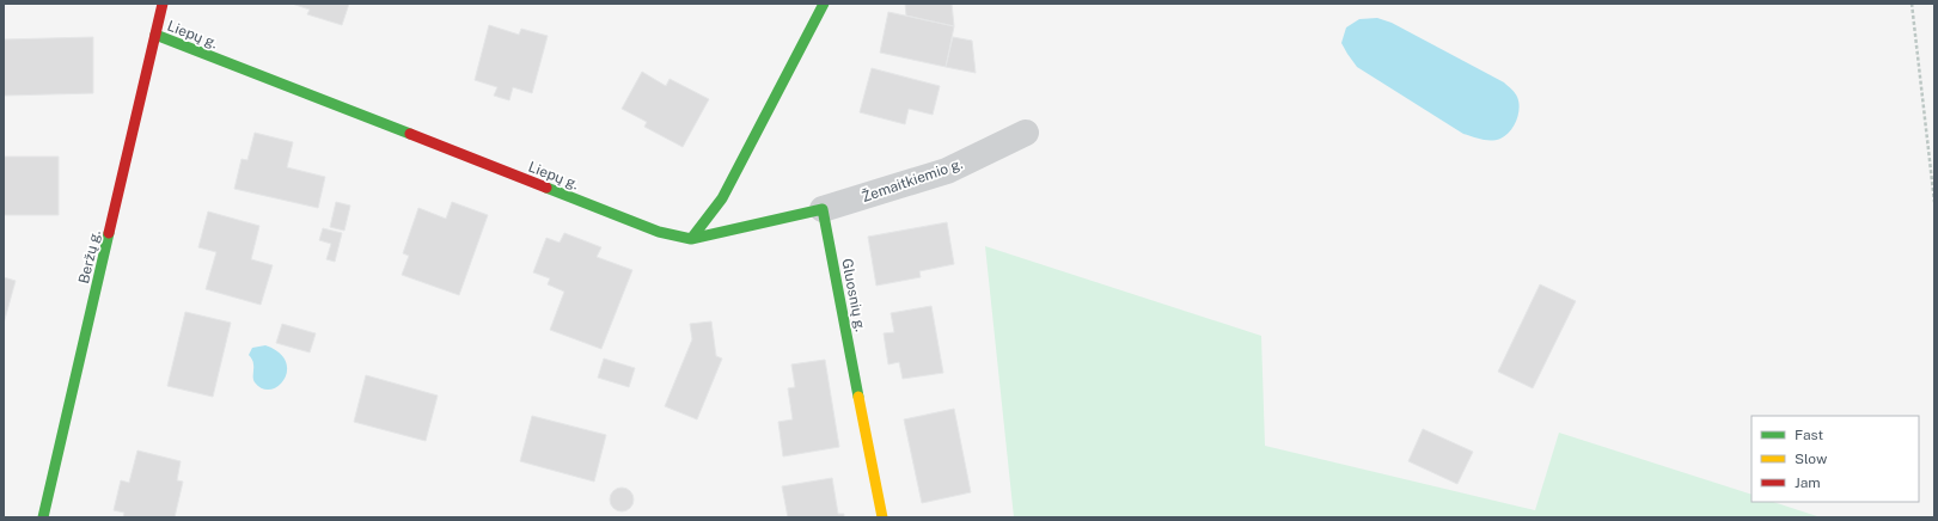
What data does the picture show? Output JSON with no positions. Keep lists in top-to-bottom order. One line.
{"streets":{"street":["Liepų g.","Žemaitkiemio g.","Beržų g.","Gluosnių g."]},"crossings":[["Liepų g.","Beržų g."],["Žemaitkiemio g.","Gluosnių g."]],"legend":["Fast","Slow","Jam"]}
